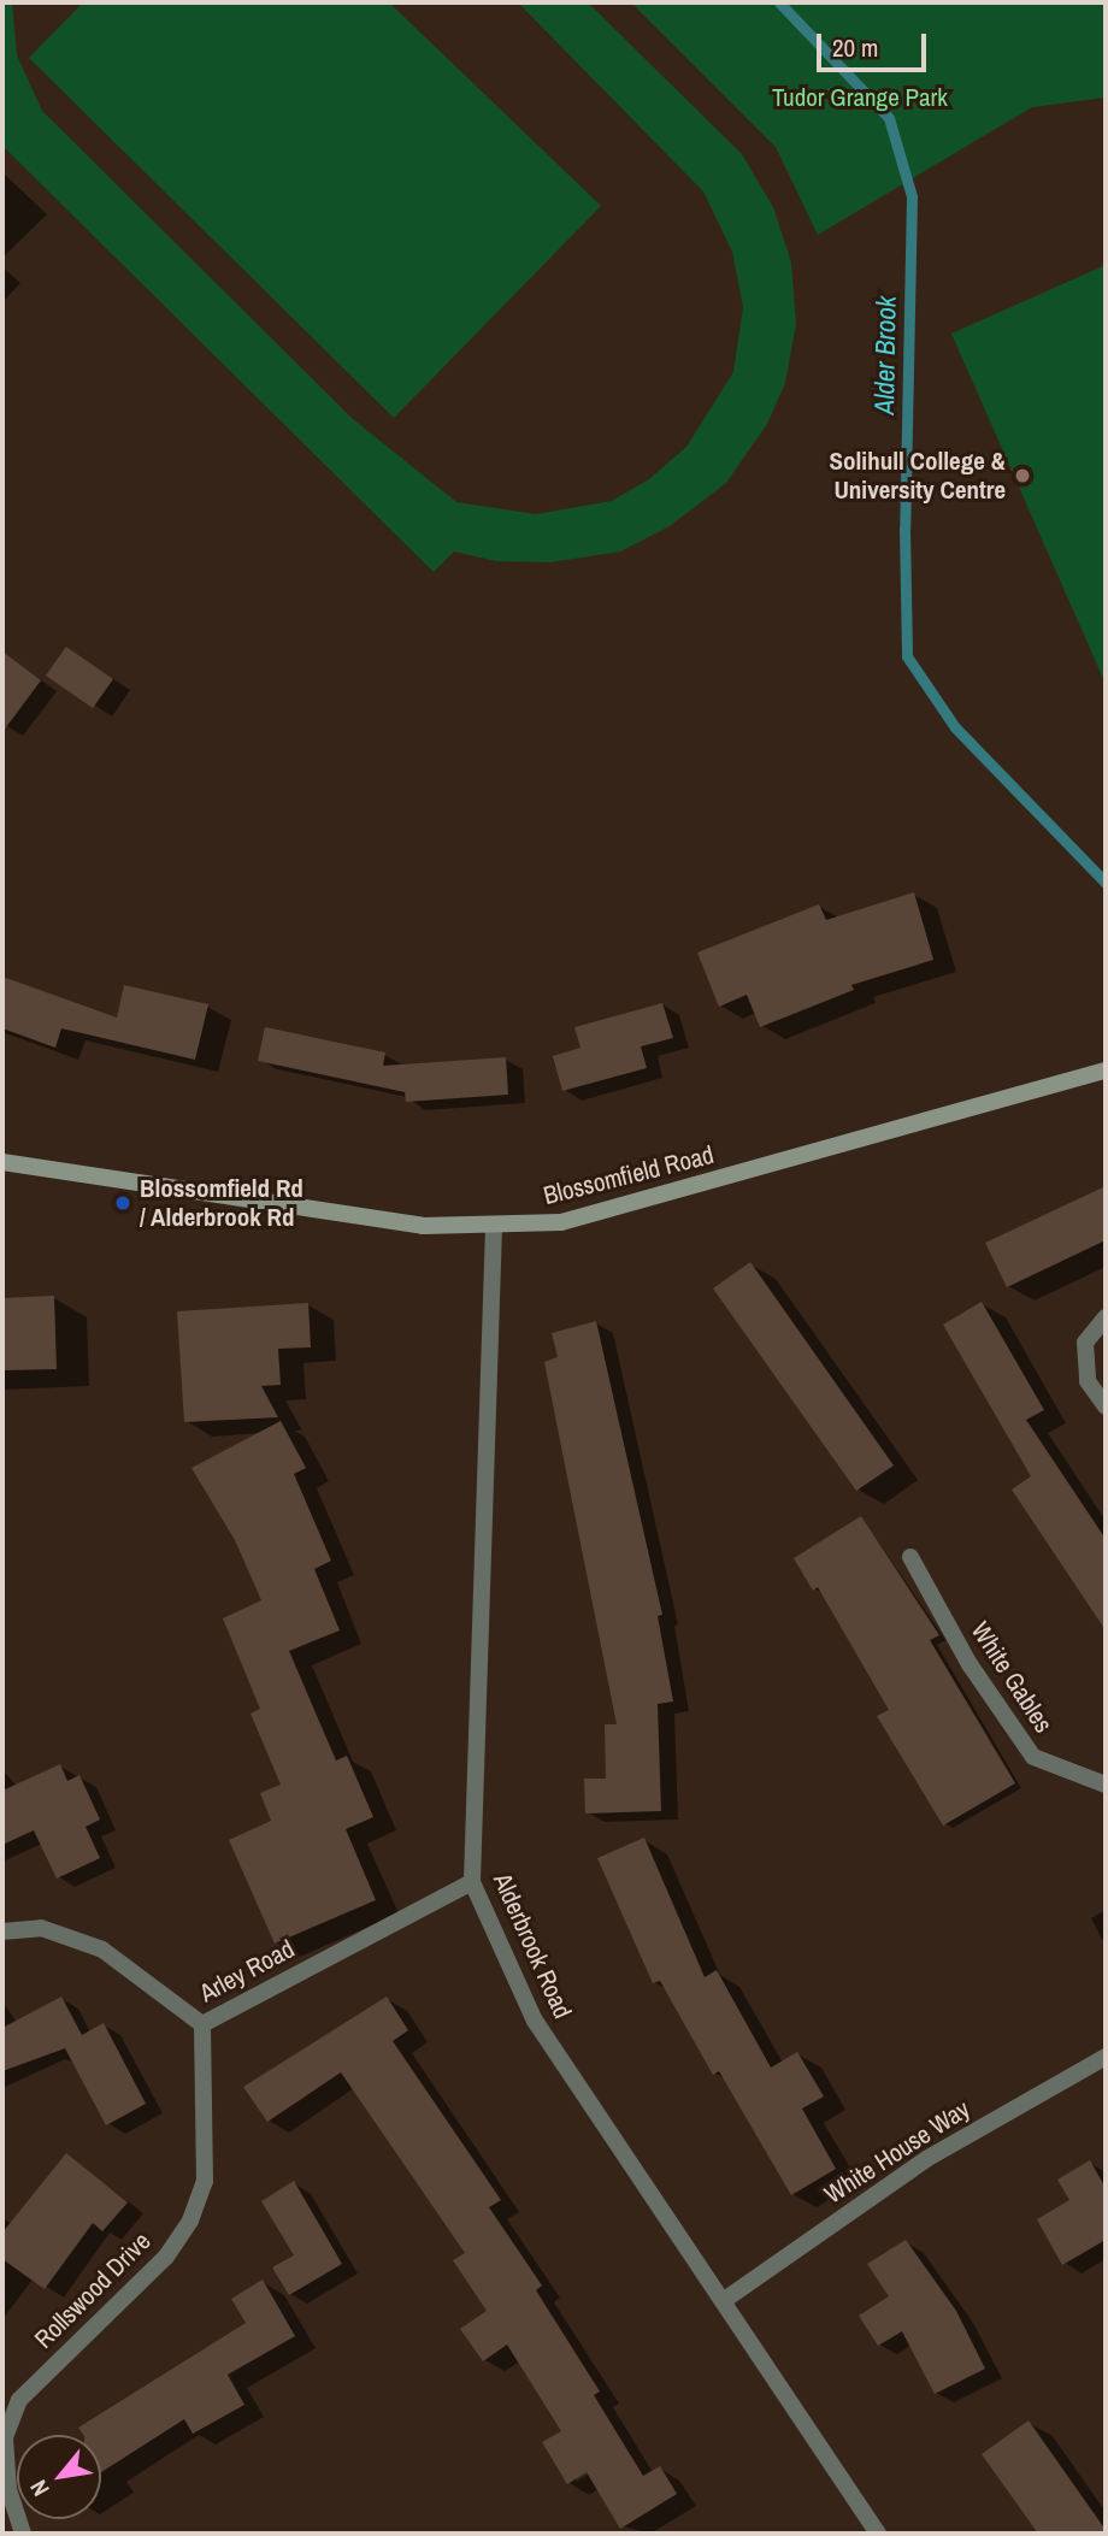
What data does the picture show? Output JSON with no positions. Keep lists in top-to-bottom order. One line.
{"streets":{"main road":["Blossomfield Road"],"street":["White Gables","Alderbrook Road","Arley Road","White House Way","Rollswood Drive"]},"crossings":[["Blossomfield Road","Alderbrook Road"],["Alderbrook Road","Arley Road"],["Alderbrook Road","White House Way"],["Arley Road","Rollswood Drive"]],"water":["Alder Brook"],"parks":["Tudor Grange Park"],"places":["Solihull College & University Centre","Blossomfield Rd / Alderbrook Rd"],"scale_bar":"20 m","north":"bottom left"}
